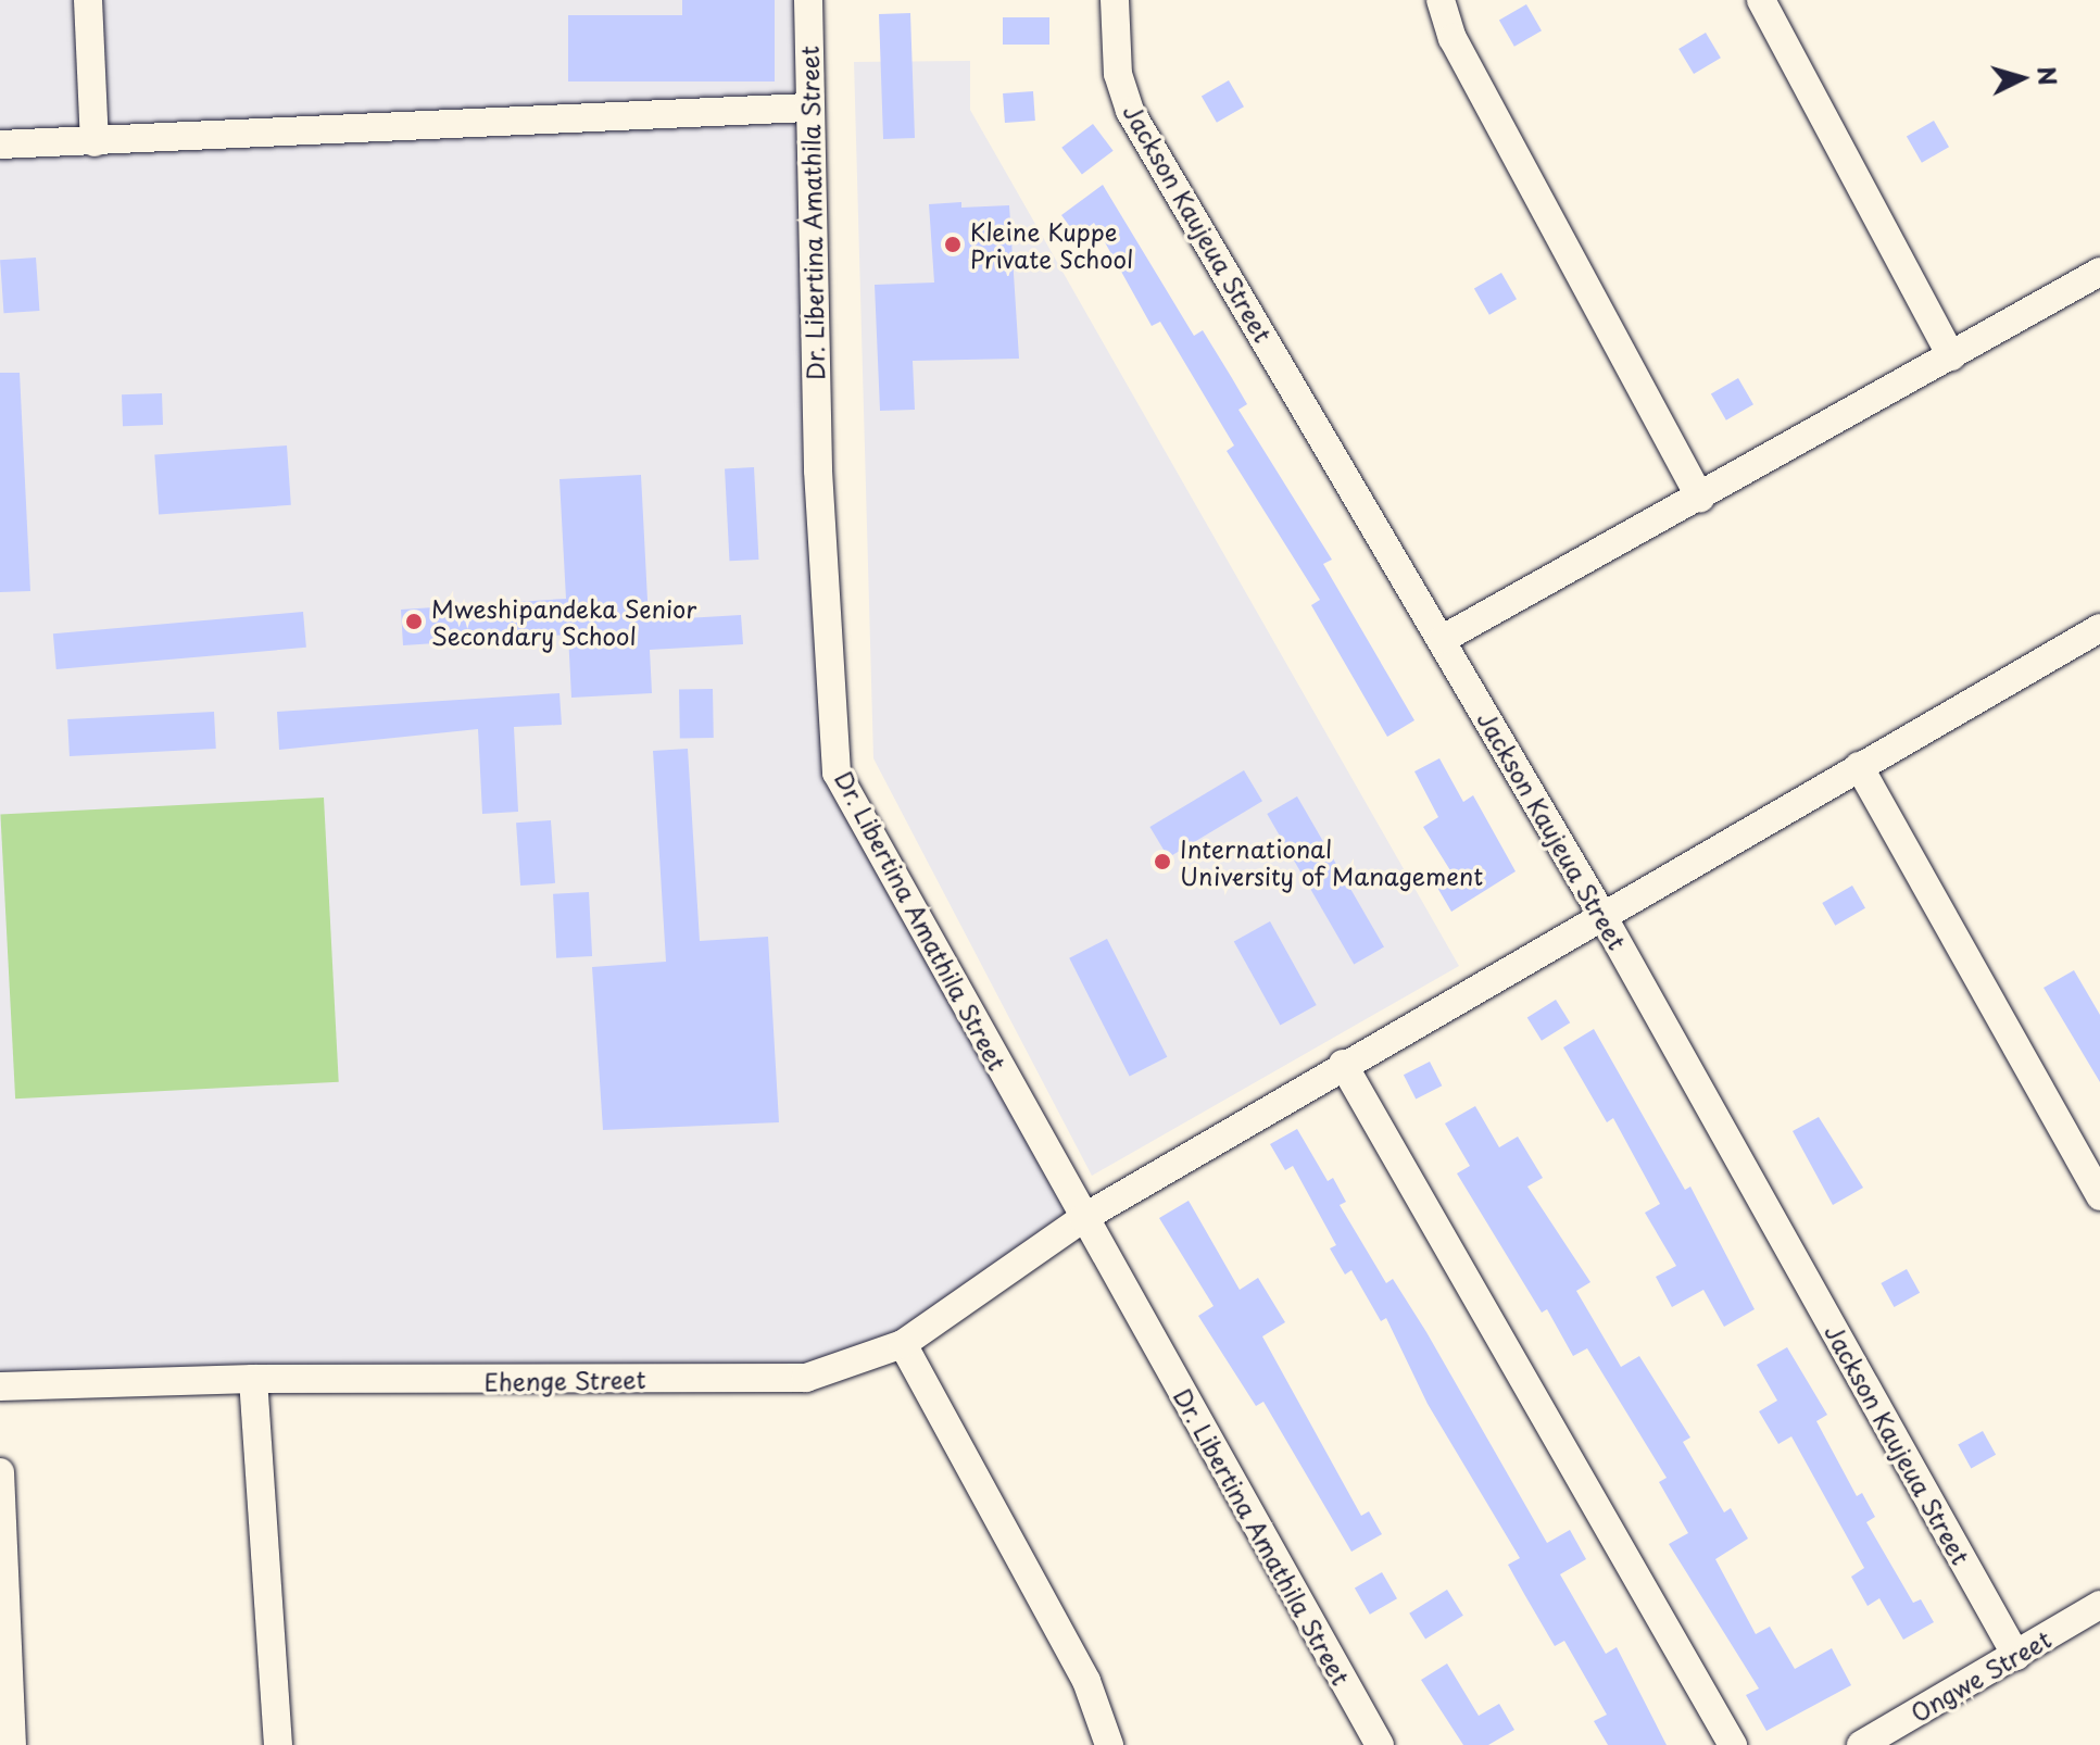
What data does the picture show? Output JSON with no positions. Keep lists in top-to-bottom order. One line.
{"streets":{"street":["Dr. Libertina Amathila Street","Jackson Kaujeua Street","Ehenge Street","Ongwe Street"]},"crossings":[["Dr. Libertina Amathila Street","Ehenge Street"],["Jackson Kaujeua Street","Ehenge Street"],["Jackson Kaujeua Street","Ongwe Street"]],"places":["Kleine Kuppe Private School","Mweshipandeka Senior Secondary School","International University of Management"],"north":"right"}
